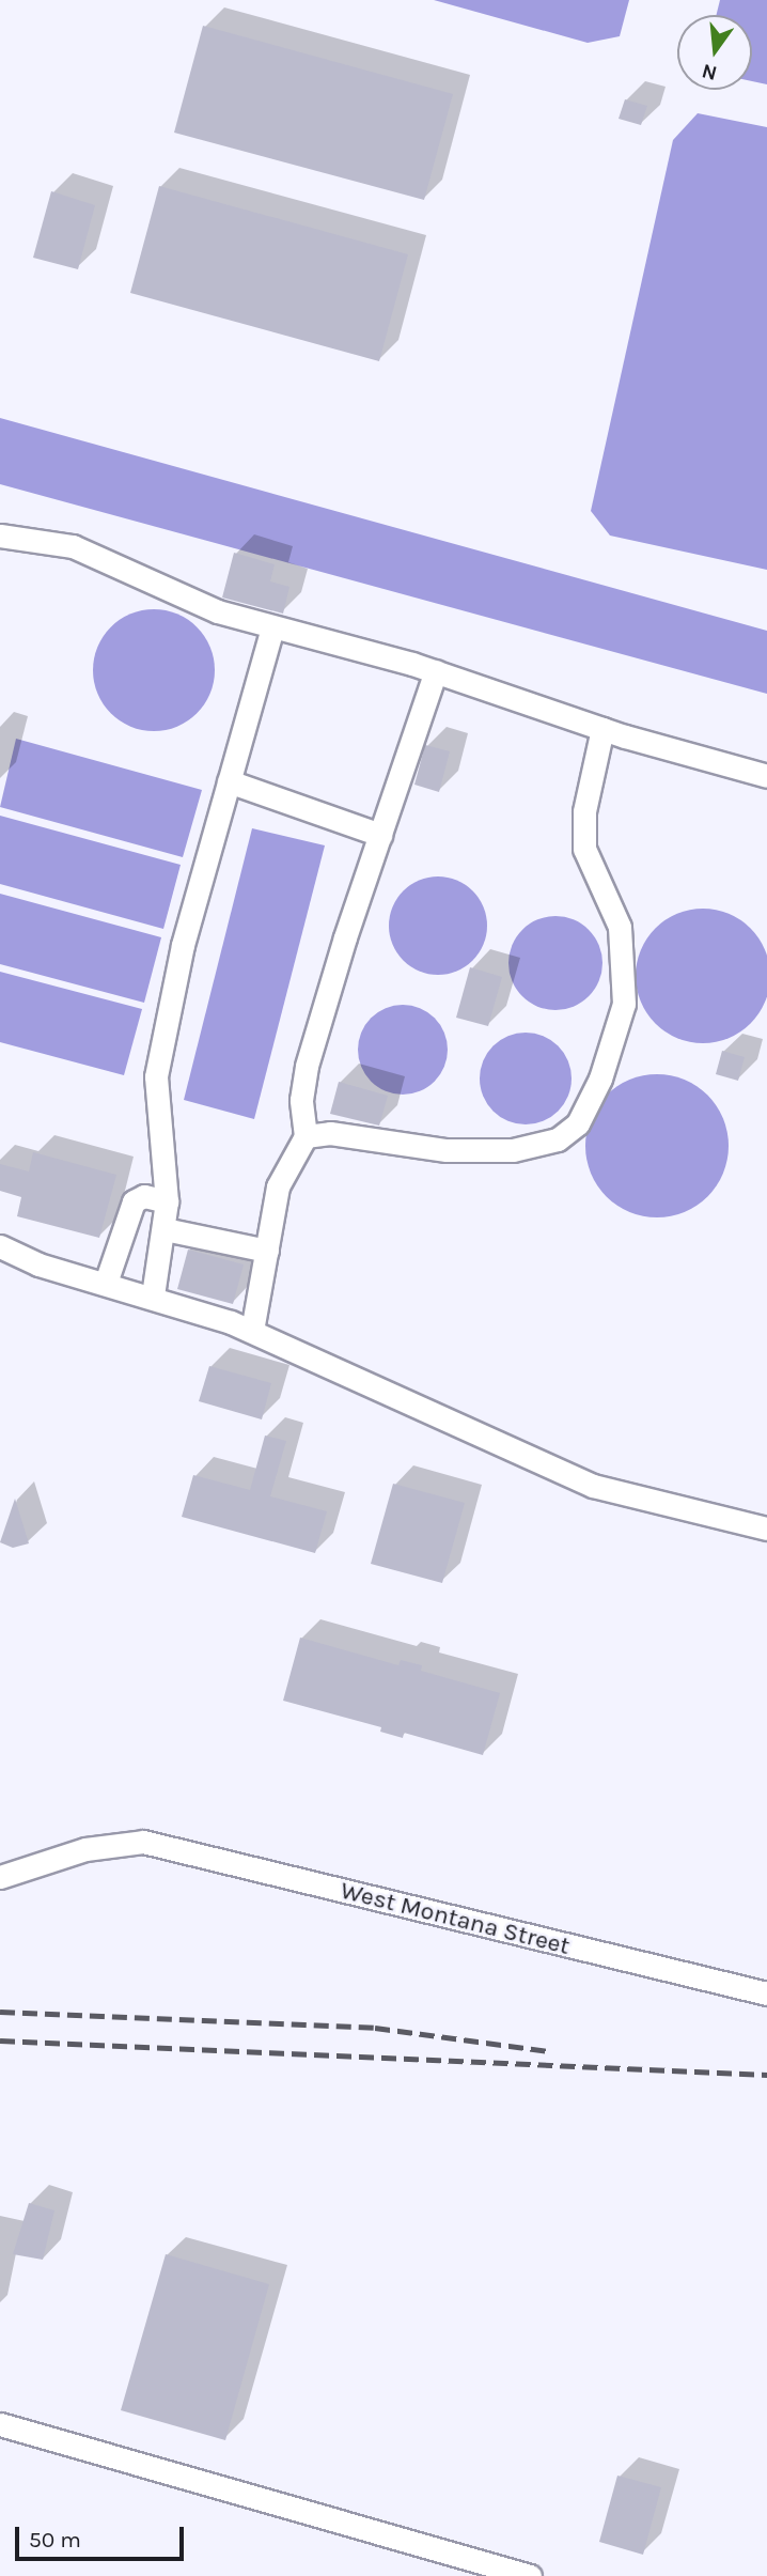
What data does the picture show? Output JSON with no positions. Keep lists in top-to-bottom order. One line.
{"streets":{"street":["West Montana Street"]},"scale_bar":"50 m","north":"bottom"}
